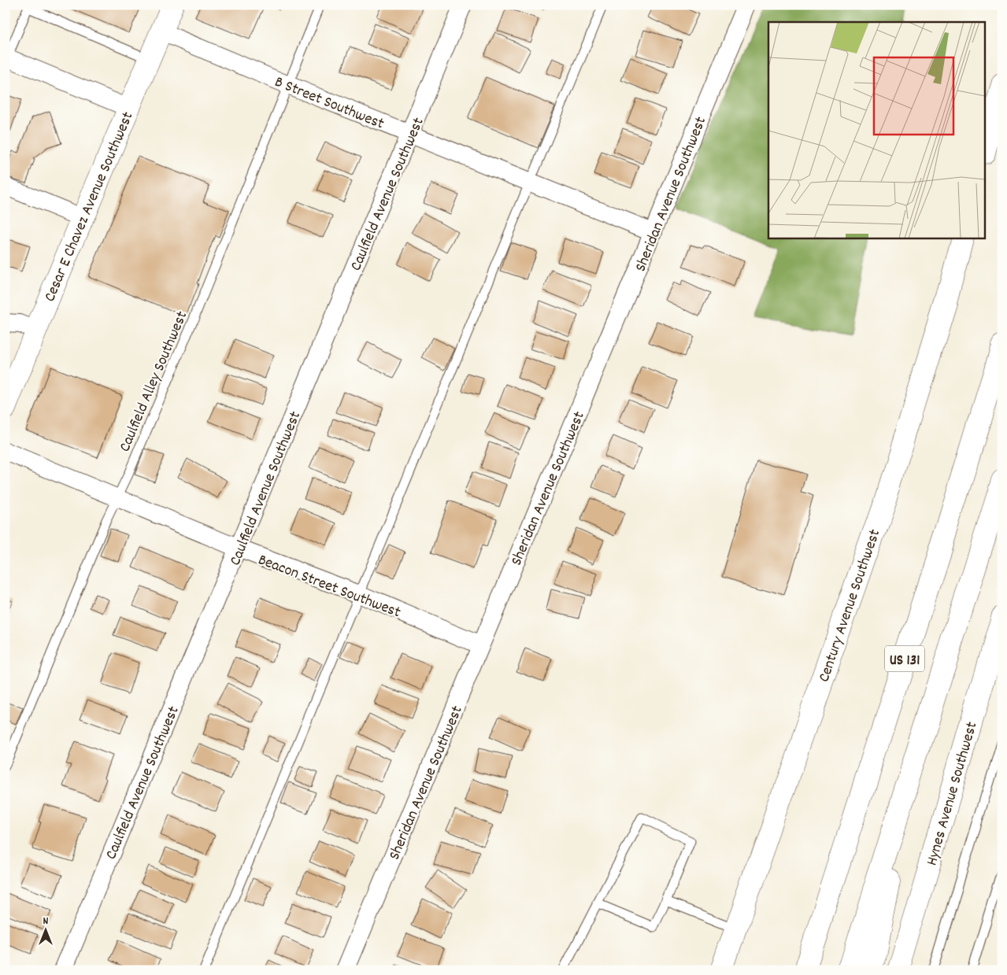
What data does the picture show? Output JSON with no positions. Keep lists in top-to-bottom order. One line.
{"streets":{"main road":["Cesar E Chavez Avenue Southwest","Century Avenue Southwest","US 131","Hynes Avenue Southwest"],"street":["B Street Southwest","Caulfield Avenue Southwest","Sheridan Avenue Southwest","Beacon Street Southwest"],"lane":["Caulfield Alley Southwest"]},"crossings":[["B Street Southwest","Caulfield Avenue Southwest"],["B Street Southwest","Sheridan Avenue Southwest"],["B Street Southwest","Cesar E Chavez Avenue Southwest"],["B Street Southwest","Caulfield Alley Southwest"],["Caulfield Avenue Southwest","Beacon Street Southwest"],["Sheridan Avenue Southwest","Beacon Street Southwest"],["Caulfield Alley Southwest","Beacon Street Southwest"]],"north":"top"}
